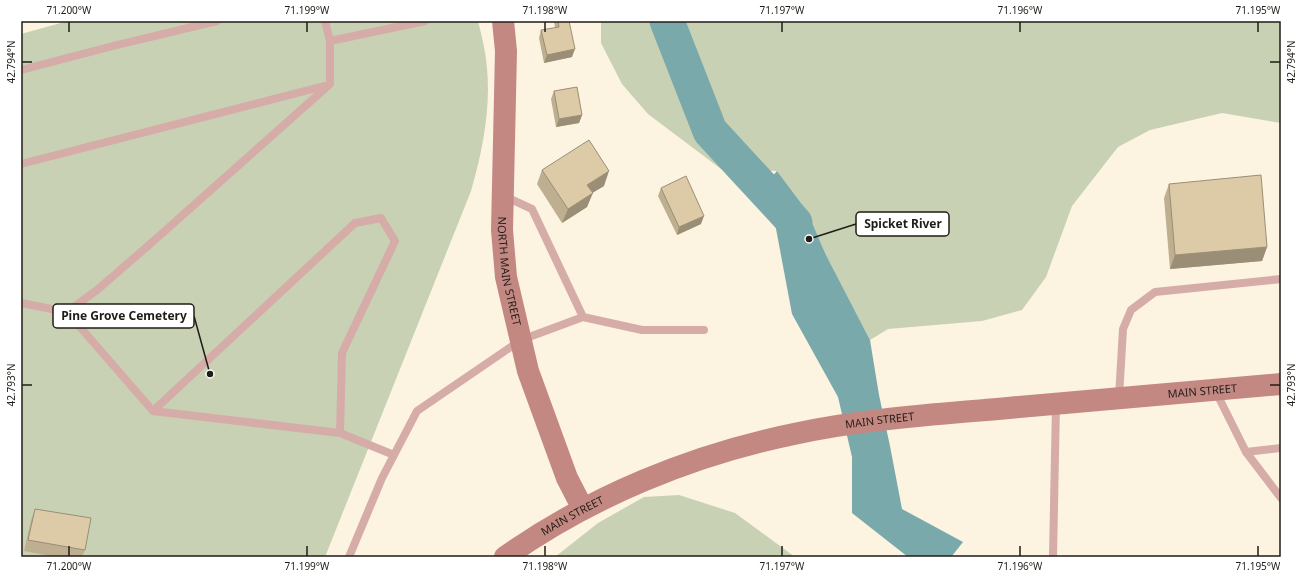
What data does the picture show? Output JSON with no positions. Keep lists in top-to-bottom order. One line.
{"streets":{"main road":["NORTH MAIN STREET","MAIN STREET"]},"crossings":[["NORTH MAIN STREET","MAIN STREET"]],"places":["Spicket River","Pine Grove Cemetery"],"coordinates":["71.200°W","71.199°W","71.198°W","71.197°W","71.196°W","71.195°W","42.794°N","42.793°N"]}
